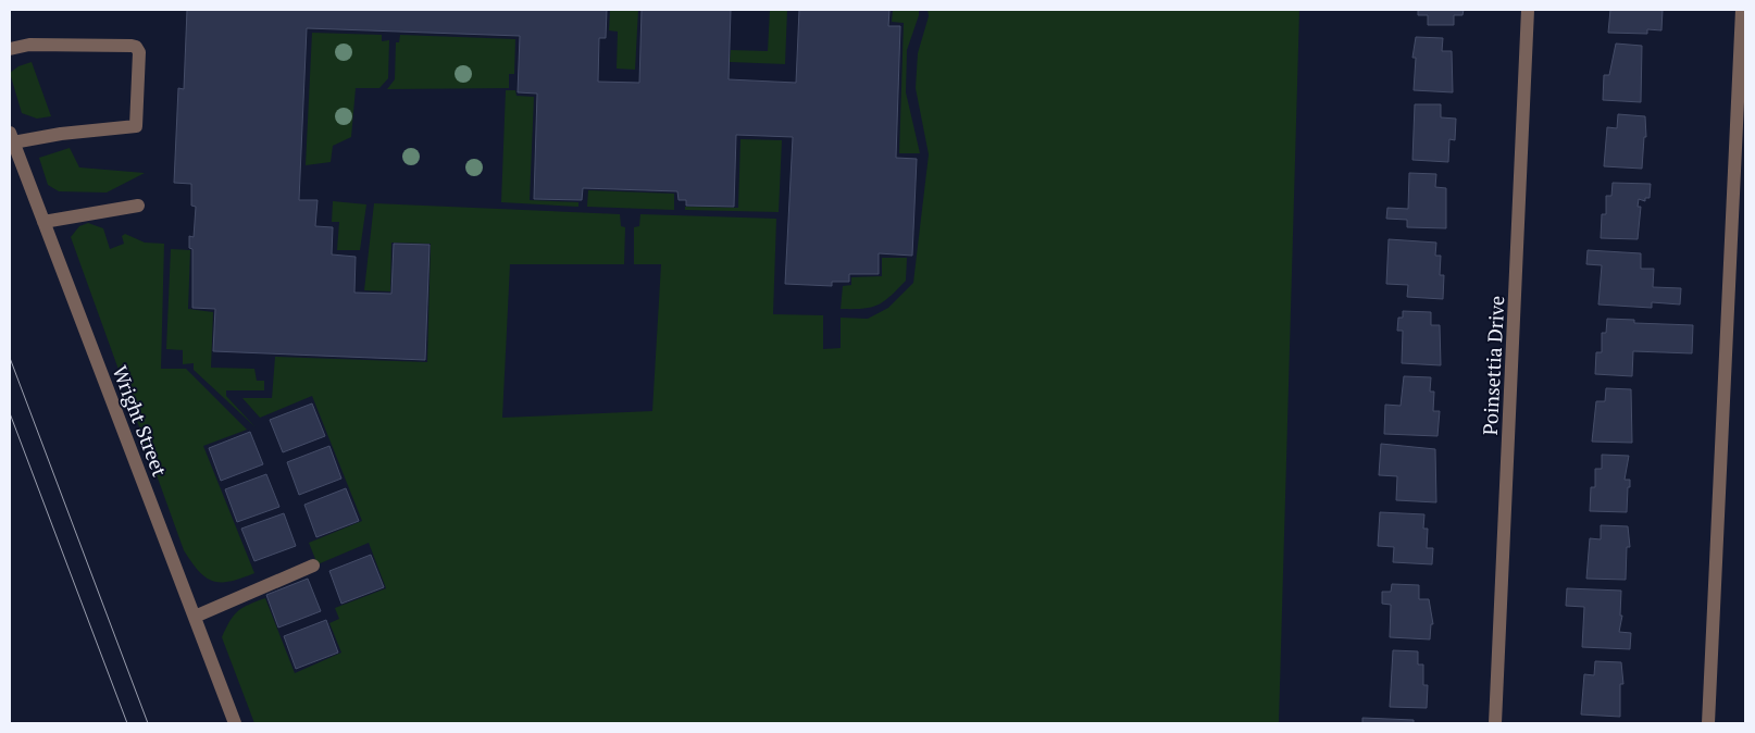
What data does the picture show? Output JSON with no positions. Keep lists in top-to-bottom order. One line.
{"streets":{"street":["Poinsettia Drive","Wright Street"]}}
